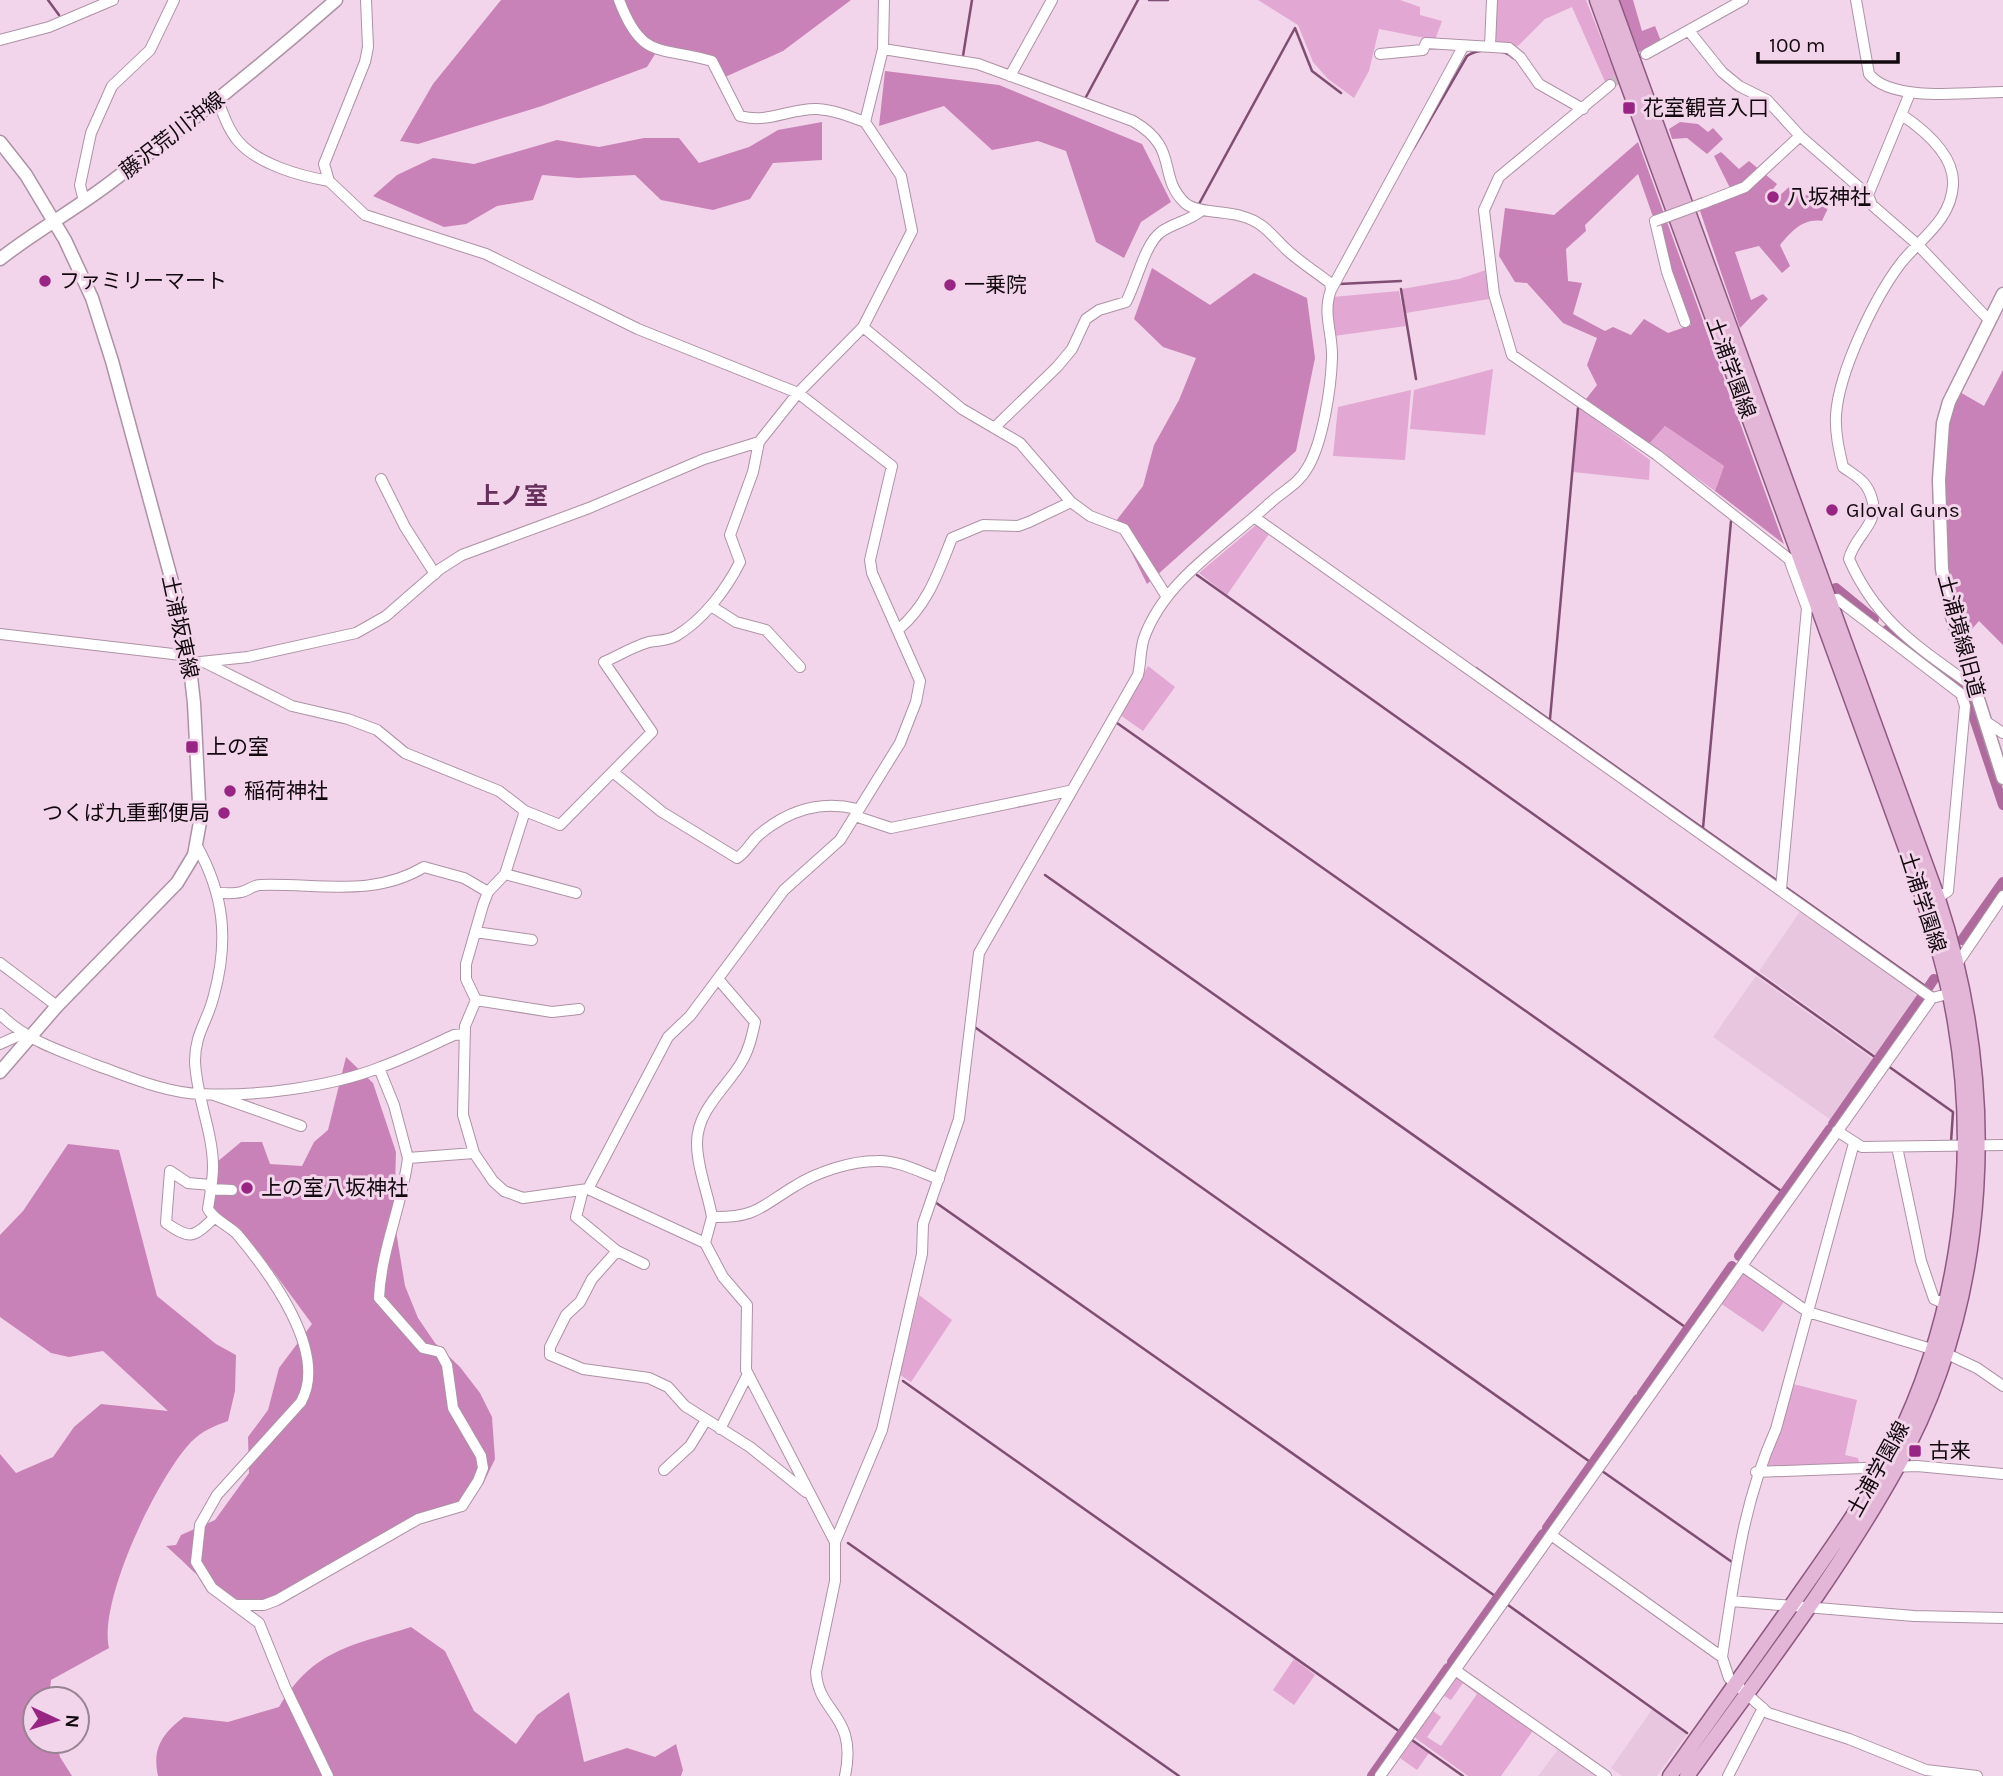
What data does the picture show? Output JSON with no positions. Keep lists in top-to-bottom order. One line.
{"streets":{"main road":["藤沢荒川沖線","土浦学園線","土浦坂東線","土浦境線旧道"]},"crossings":[["藤沢荒川沖線","土浦坂東線"]],"districts":["上ノ室"],"places":{"transit":["花室観音入口","上の室","古来"],"other":["八坂神社","ファミリーマート","一乗院","Gloval Guns","稲荷神社","つくば九重郵便局","上の室八坂神社"]},"scale_bar":"100 m","north":"right"}
